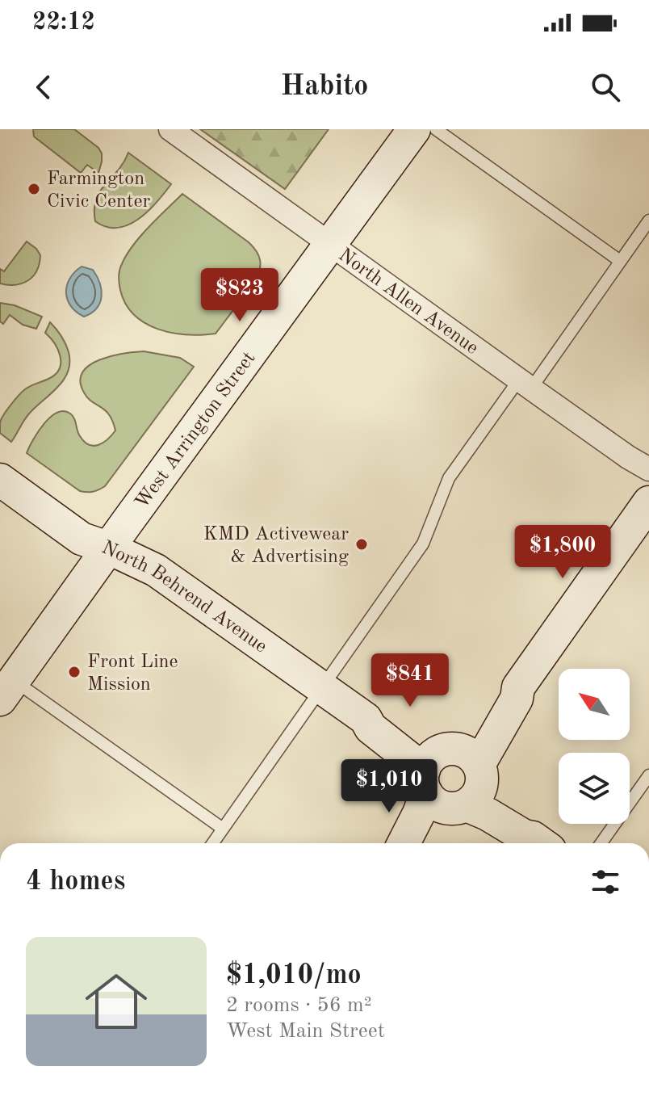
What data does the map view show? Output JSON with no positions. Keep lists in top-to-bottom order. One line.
{"streets":{"street":["North Allen Avenue","West Arrington Street","North Behrend Avenue"]},"crossings":[["North Allen Avenue","West Arrington Street"],["West Arrington Street","North Behrend Avenue"]],"places":["Farmington Civic Center","KMD Activewear & Advertising","Front Line Mission"],"north":"top left","page":{"status":"22:12","header":"Habito","price":["$823","$1,800","$841","$1,010"],"heading":"4 homes","list":[{"name":"$1,010/mo","note":"2 rooms · 56 m² · West Main Street"}]}}
